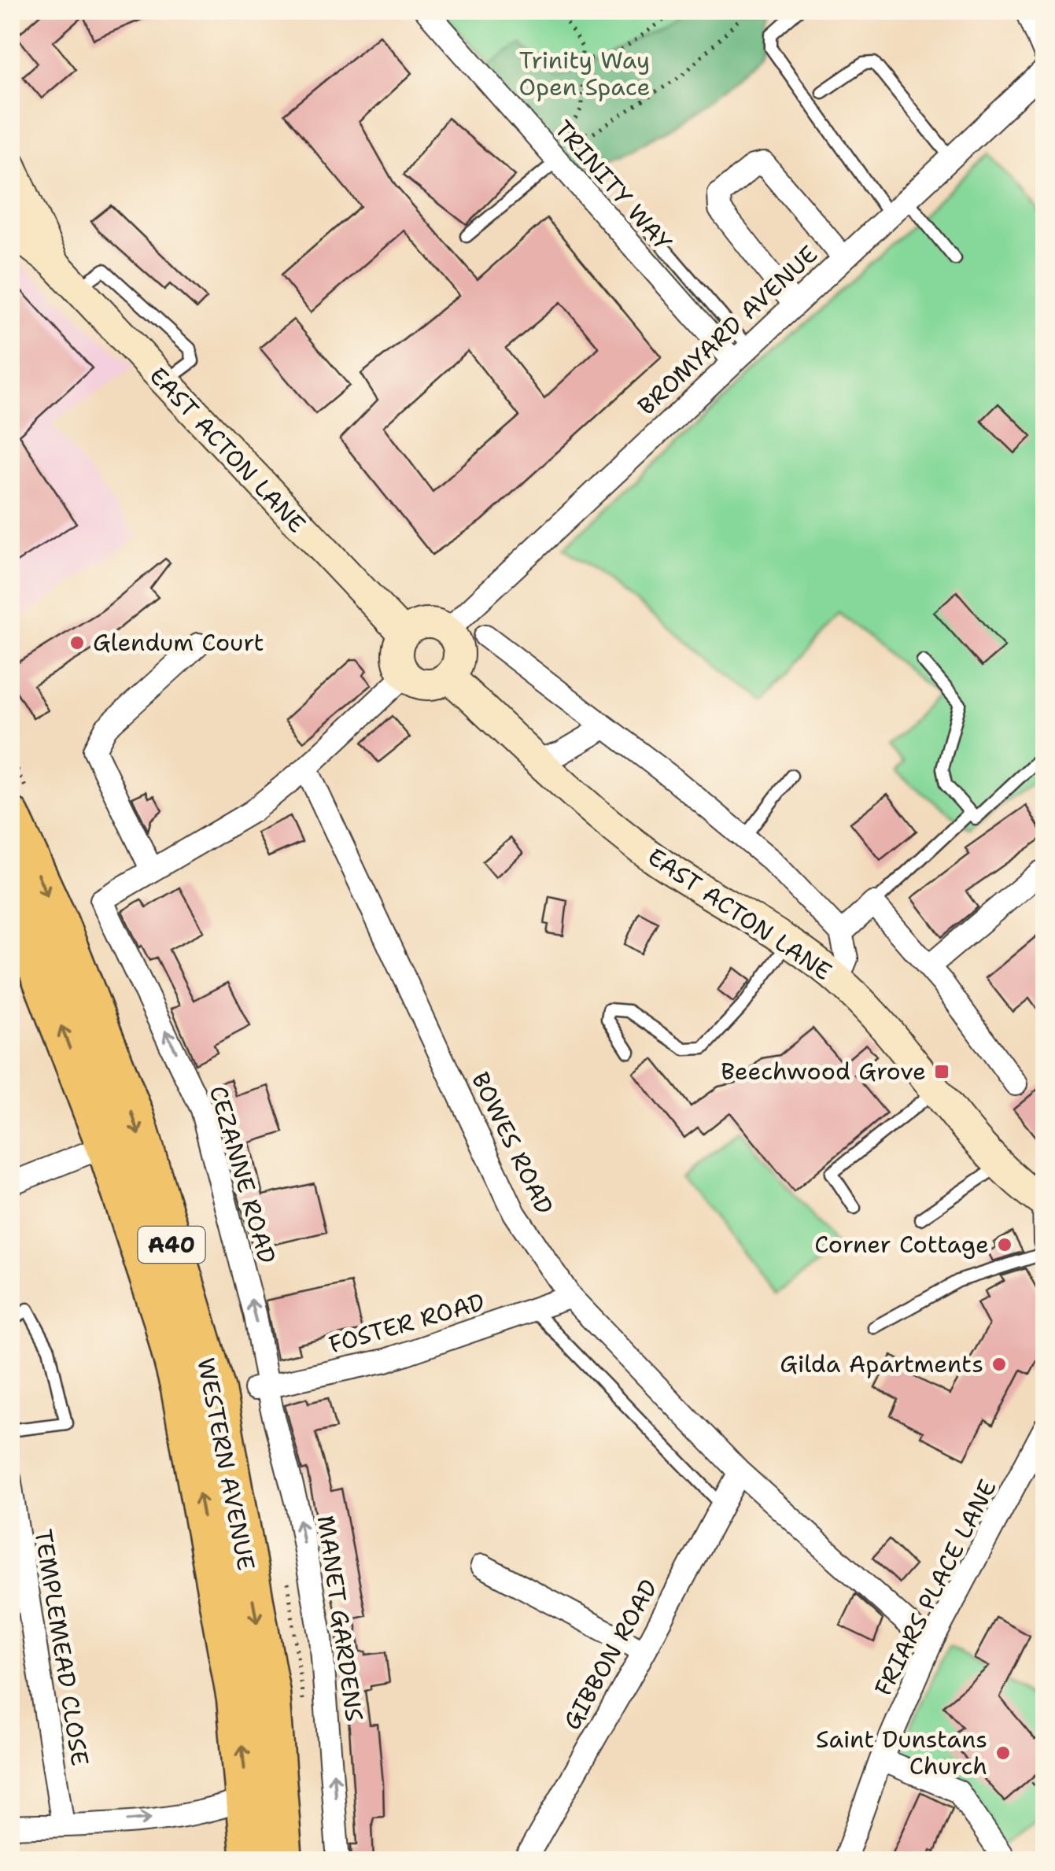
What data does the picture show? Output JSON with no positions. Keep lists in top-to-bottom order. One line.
{"streets":{"highway":["A40","WESTERN AVENUE"],"street":["TRINITY WAY","BROMYARD AVENUE","EAST ACTON LANE","BOWES ROAD","CEZANNE ROAD","FOSTER ROAD","FRIARS PLACE LANE","MANET GARDENS","TEMPLEMEAD CLOSE","GIBBON ROAD"]},"crossings":[["TRINITY WAY","BROMYARD AVENUE"],["BROMYARD AVENUE","EAST ACTON LANE"],["BOWES ROAD","FOSTER ROAD"],["BOWES ROAD","FRIARS PLACE LANE"],["BOWES ROAD","GIBBON ROAD"],["CEZANNE ROAD","FOSTER ROAD"],["CEZANNE ROAD","MANET GARDENS"],["FOSTER ROAD","MANET GARDENS"]],"one_way":["CEZANNE ROAD","MANET GARDENS"],"parks":["Trinity Way Open Space"],"places":{"other":["Glendum Court","Corner Cottage","Gilda Apartments","Saint Dunstans Church"],"transit":["Beechwood Grove"]}}
